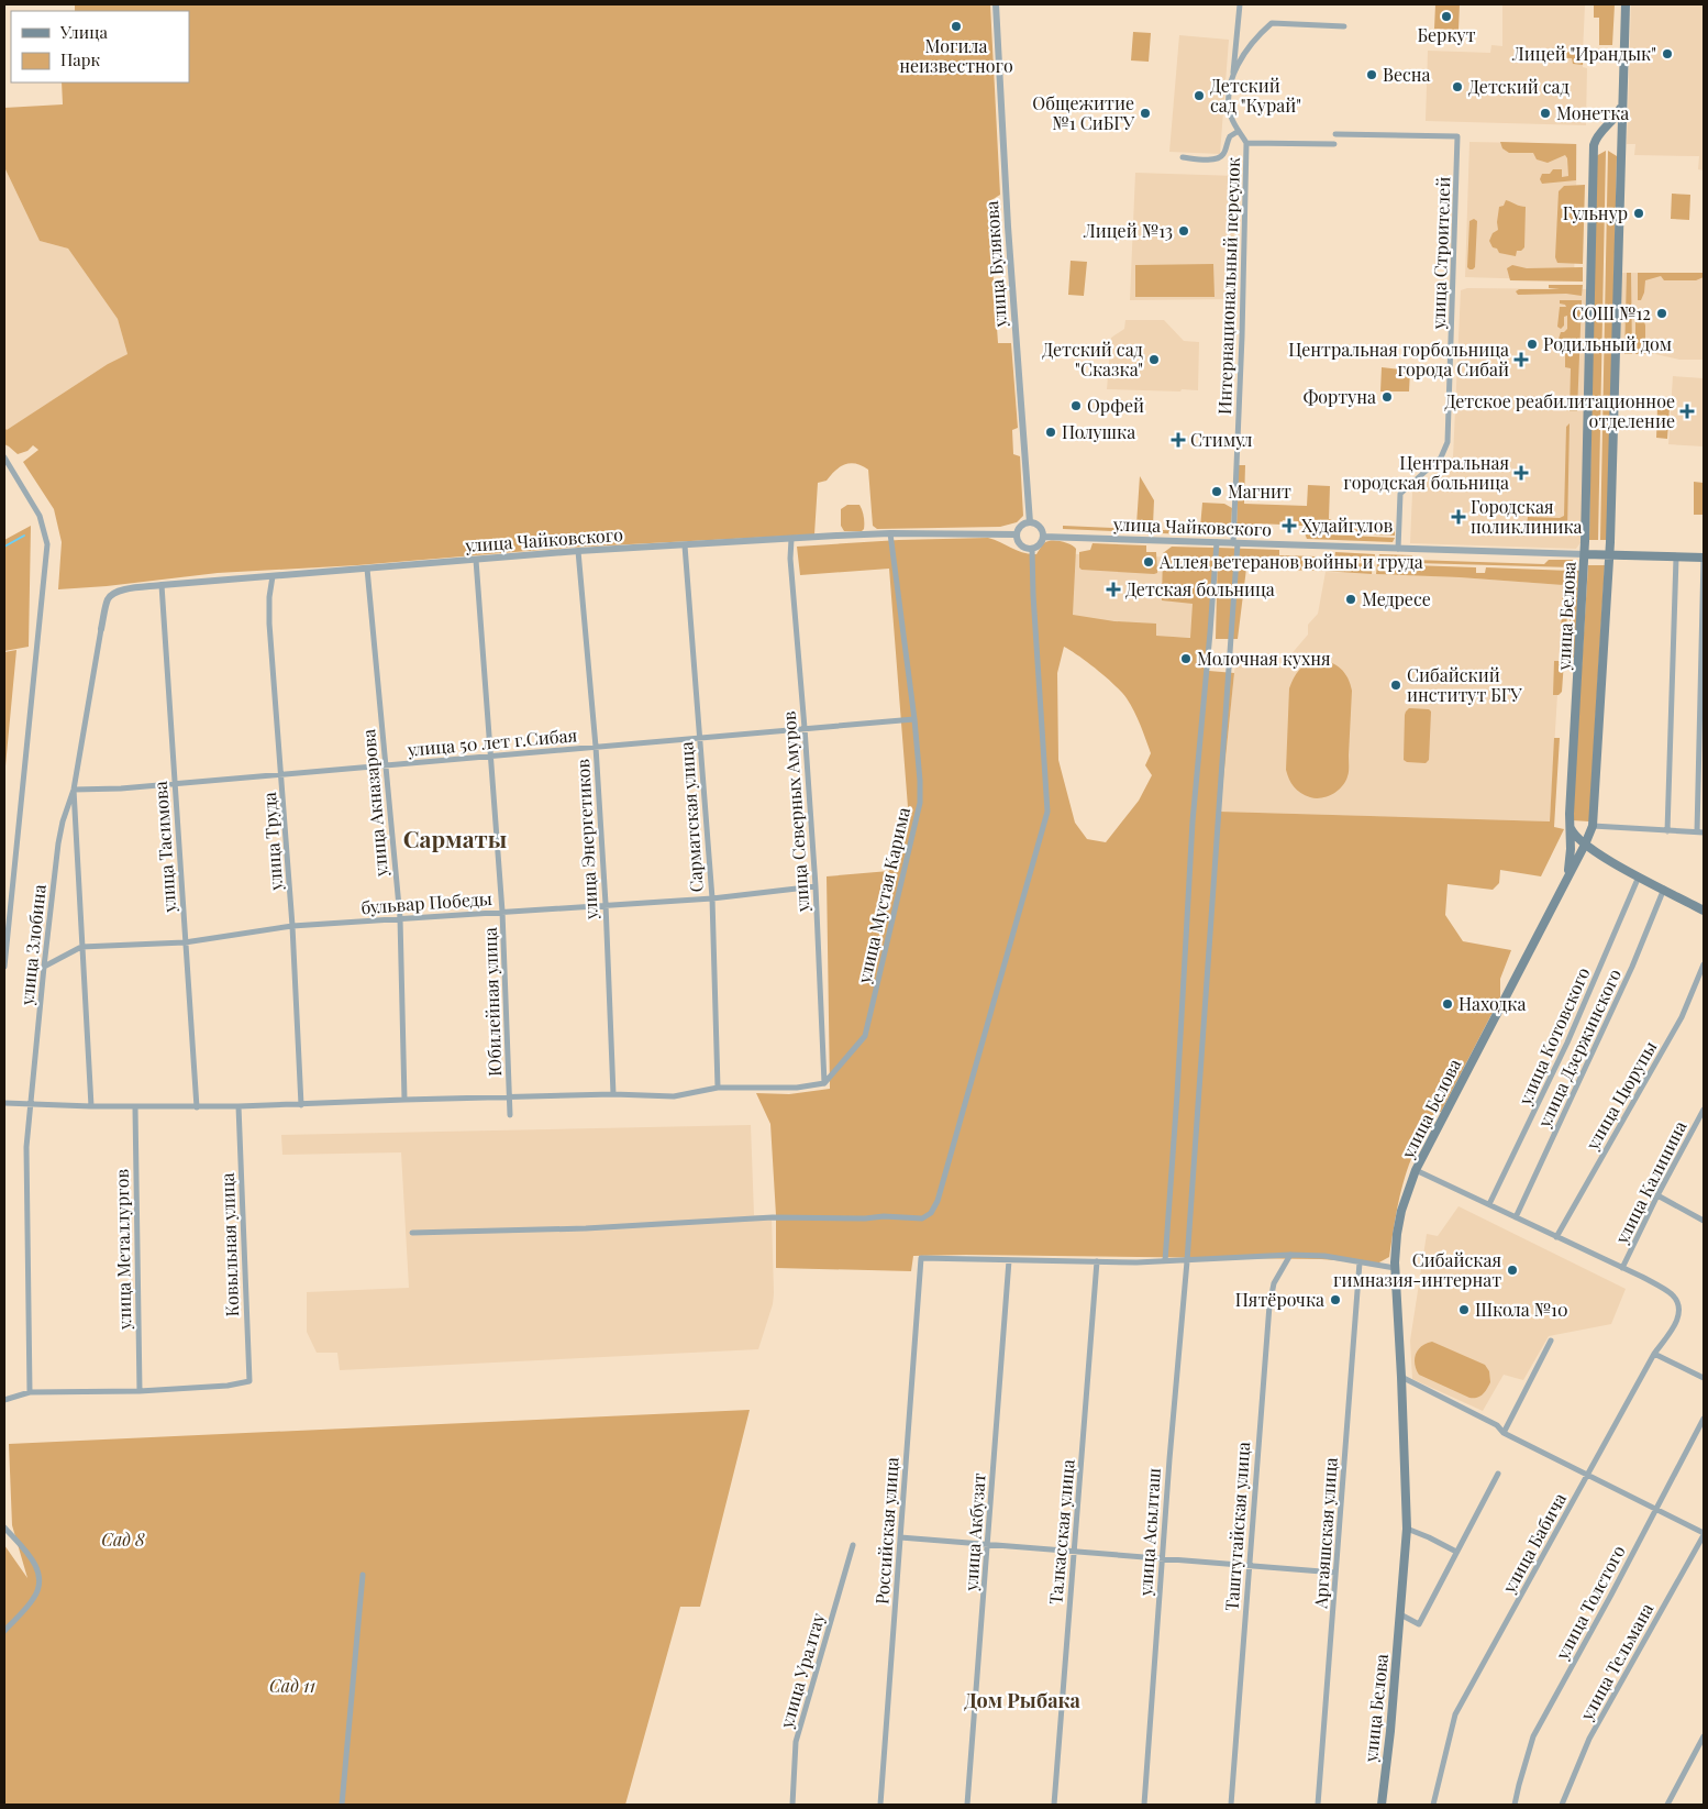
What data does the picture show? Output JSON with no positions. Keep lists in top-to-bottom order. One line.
{"streets":{"main road":["улица Чайковского","улица Белова"],"street":["улица Строителей","улица Булякова","Интернациональный переулок","улица 50 лет г.Сибая","улица Акназарова","улица Северных Амуров","Сарматская улица","улица Энергетиков","улица Труда","улица Тасимова","улица Мустая Карима","бульвар Победы","улица Злобина","Юбилейная улица","улица Котовского","улица Дзержинского","улица Цюрупы","улица Калинина","Ковыльная улица","улица Металлургов","Таштугайская улица","Российская улица","улица Акбузат","Талкасская улица","улица Асылташ","Аргаяшская улица","улица Бабича","улица Толстого","улица Тельмана","улица Уралтау"]},"crossings":[["улица Строителей","улица Чайковского"],["улица Булякова","улица Чайковского"],["Интернациональный переулок","улица Чайковского"],["Интернациональный переулок","улица Асылташ"],["улица Чайковского","улица Белова"],["улица Чайковского","улица Акназарова"],["улица Чайковского","улица Северных Амуров"],["улица Чайковского","Сарматская улица"],["улица Чайковского","улица Энергетиков"],["улица Чайковского","улица Труда"],["улица Чайковского","улица Тасимова"],["улица Чайковского","улица Мустая Карима"],["улица Чайковского","улица Злобина"],["улица Чайковского","Юбилейная улица"],["улица 50 лет г.Сибая","улица Акназарова"],["улица 50 лет г.Сибая","улица Северных Амуров"],["улица 50 лет г.Сибая","Сарматская улица"],["улица 50 лет г.Сибая","улица Энергетиков"],["улица 50 лет г.Сибая","улица Труда"],["улица 50 лет г.Сибая","улица Тасимова"],["улица 50 лет г.Сибая","улица Мустая Карима"],["улица 50 лет г.Сибая","улица Злобина"],["улица 50 лет г.Сибая","Юбилейная улица"],["улица Акназарова","бульвар Победы"],["улица Северных Амуров","улица Мустая Карима"],["улица Северных Амуров","бульвар Победы"],["Сарматская улица","бульвар Победы"],["улица Энергетиков","бульвар Победы"],["улица Труда","бульвар Победы"],["улица Тасимова","бульвар Победы"],["бульвар Победы","улица Злобина"],["бульвар Победы","Юбилейная улица"],["улица Калинина","улица Бабича"],["Ковыльная улица","улица Металлургов"],["Российская улица","улица Акбузат"],["улица Бабича","улица Тельмана"],["улица Толстого","улица Тельмана"]],"districts":["Сарматы","Дом Рыбака"],"parks":["Сад 8","Сад 11"],"places":{"other":["Беркут","Могила неизвестного","Лицей \"Ирандык\"","Весна","Детский сад","Детский сад \"Курай\"","Общежитие №1 СиБГУ","Монетка","Гульнур","Лицей №13","СОШ №12","Родильный дом","Детский сад \"Сказка\"","Фортуна","Орфей","Полушка","Магнит","Аллея ветеранов войны и труда","Медресе","Молочная кухня","Сибайский институт БГУ","Находка","Сибайская гимназия-интернат","Пятёрочка","Школа №10"],"health":["Центральная горбольница города Сибай","Детское реабилитационное отделение","Стимул","Центральная городская больница","Городская поликлиника","Худайгулов","Детская больница"]},"legend":["Улица","Парк"]}
